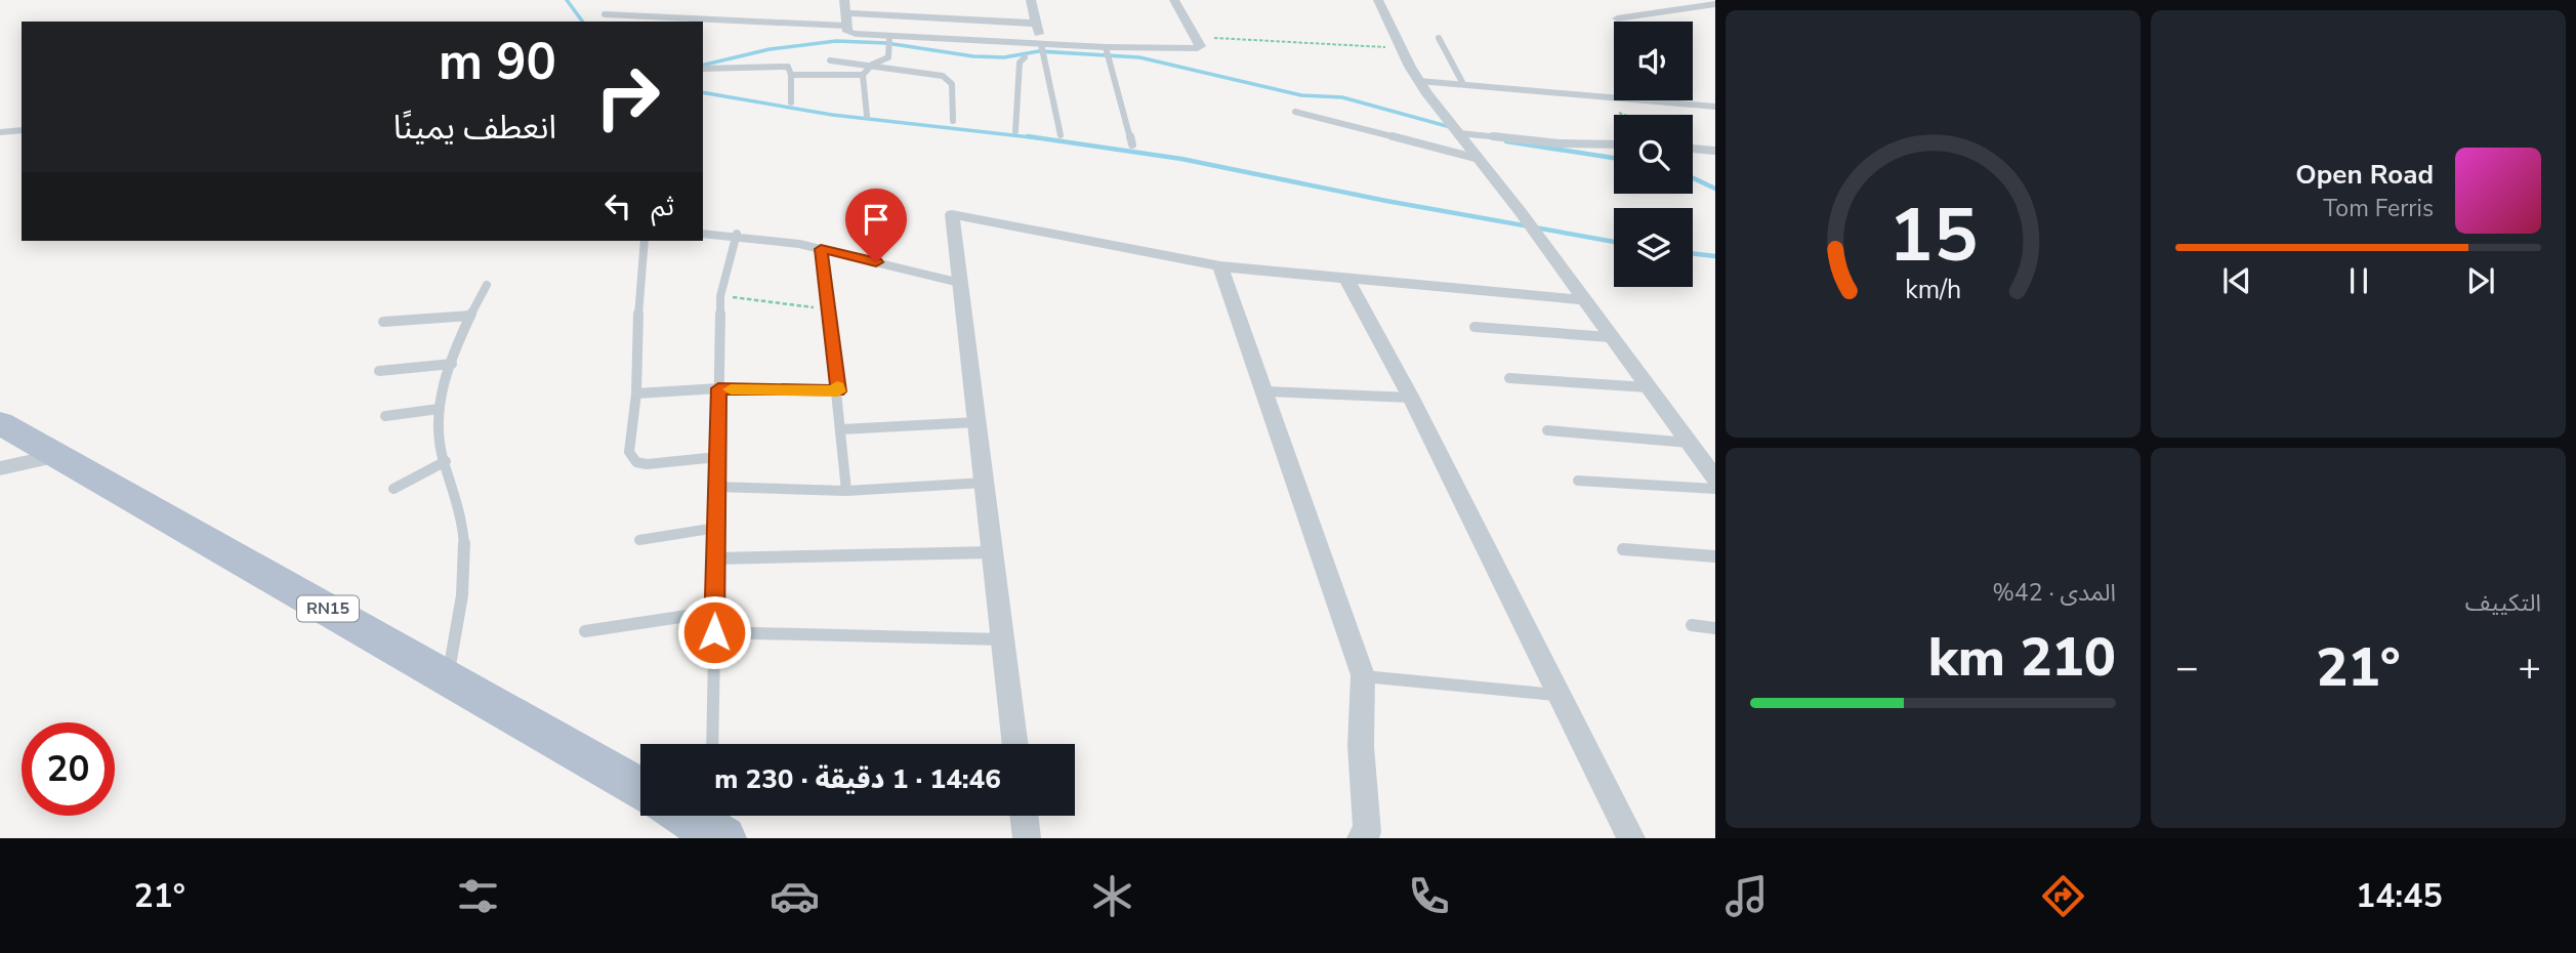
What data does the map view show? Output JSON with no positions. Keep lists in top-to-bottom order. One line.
{"streets":{"main road":["RN15"]},"page":{"turn":["90 m","انعطف يمينًا"],"song":["Open Road","Tom Ferris"],"then":"ثم","tile":["التكييف",["المدى · 42%","210 km"]],"heat":["−","21°","+"],"limit":"20","trip":"14:46 · 1 دقيقة · 230 m","tabs":["14:45","21°"],"gauge":["15","km/h"]}}
